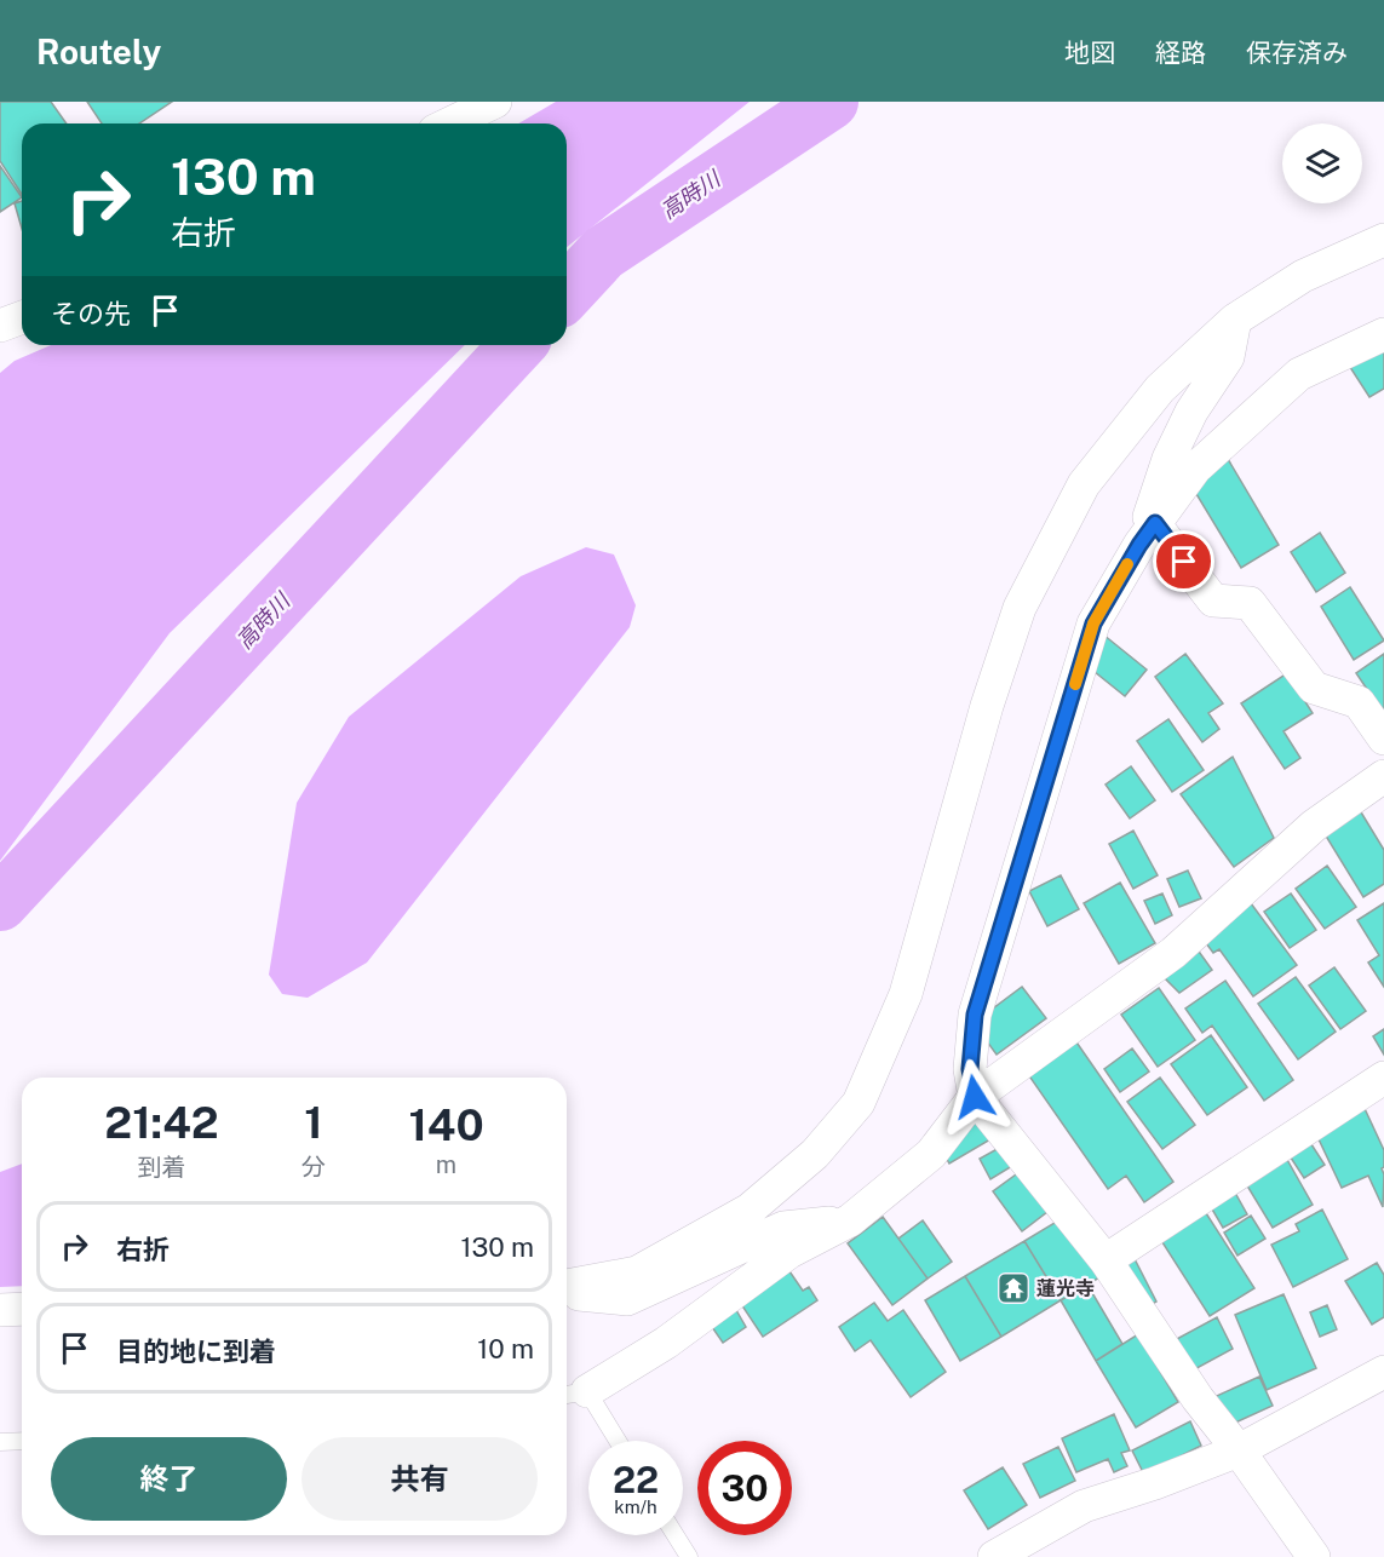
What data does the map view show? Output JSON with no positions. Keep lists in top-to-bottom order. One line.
{"water":["高時川"],"places":{"temple":["蓮光寺"]},"page":{"header":"Routely","nav":["地図","経路","保存済み"],"turn":["130 m","右折"],"then":"その先","eta":["21:42","到着","1","分","140","m"],"list":[{"name":"右折","value":"130 m"},{"name":"目的地に到着","value":"10 m"}],"buttons":["終了","共有"],"speed":"22 km/h","limit":"30"}}
